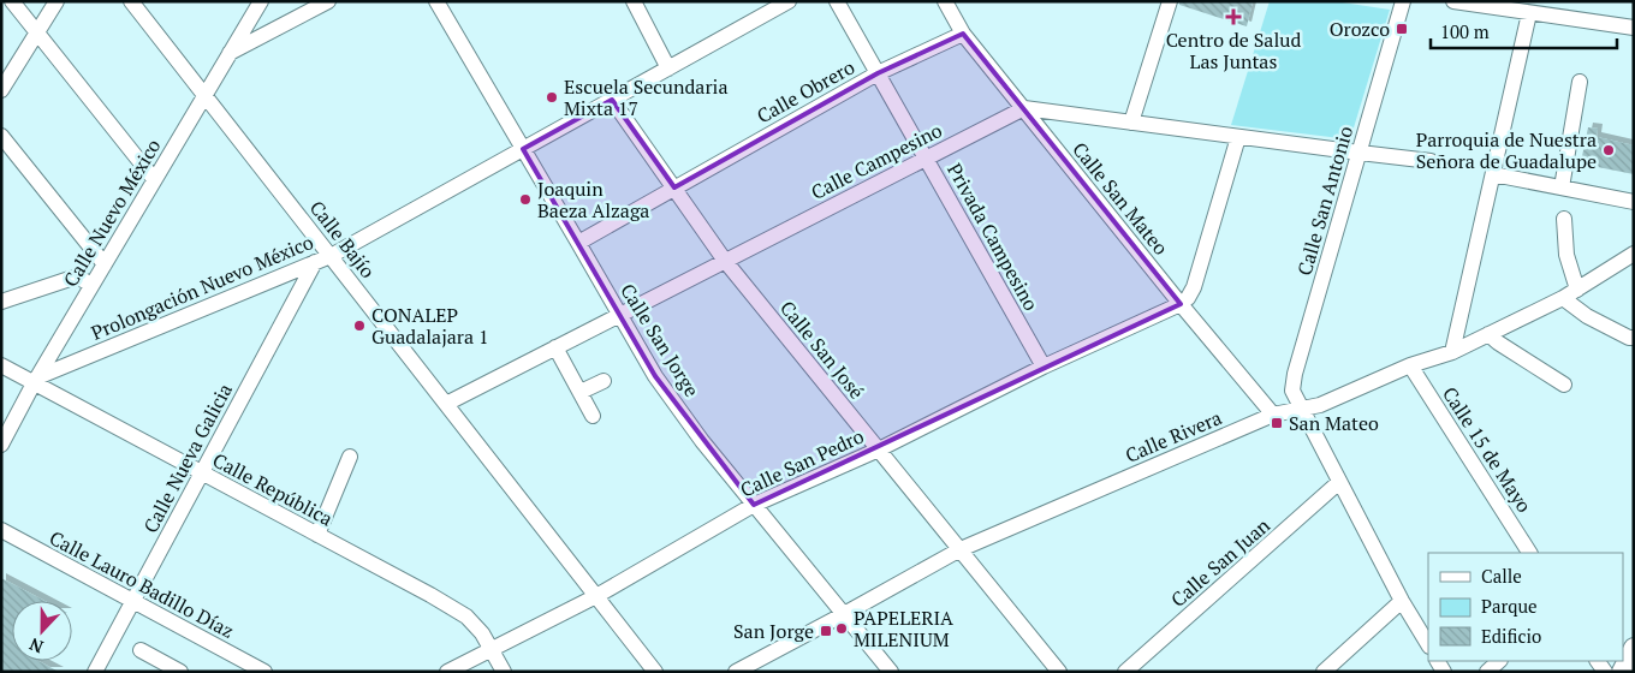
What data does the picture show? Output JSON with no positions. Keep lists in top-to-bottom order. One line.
{"streets":{"street":["Calle Obrero","Calle Campesino","Calle San Mateo","Calle San Antonio","Calle Nuevo México","Privada Campesino","Calle Bajío","Prolongación Nuevo México","Calle San Jorge","Calle San José","Calle Rivera","Calle 15 de Mayo","Calle Nueva Galicia","Calle San Pedro","Calle República","Calle San Juan","Calle Lauro Badillo Díaz"]},"crossings":[["Calle Obrero","Calle San Mateo"],["Calle Obrero","Privada Campesino"],["Calle Obrero","Calle San Jorge"],["Calle Obrero","Calle San José"],["Calle Campesino","Calle San Mateo"],["Calle Campesino","Privada Campesino"],["Calle Campesino","Calle Bajío"],["Calle Campesino","Calle San Jorge"],["Calle Campesino","Calle San José"],["Calle San Mateo","Calle Rivera"],["Calle San Mateo","Calle San Pedro"],["Calle San Antonio","Calle Rivera"],["Calle Nuevo México","Calle Bajío"],["Calle Nuevo México","Prolongación Nuevo México"],["Calle Nuevo México","Calle República"],["Privada Campesino","Calle San Pedro"],["Calle Bajío","Prolongación Nuevo México"],["Calle Bajío","Calle San Pedro"],["Prolongación Nuevo México","Calle San Jorge"],["Prolongación Nuevo México","Calle San José"],["Prolongación Nuevo México","Calle Nueva Galicia"],["Prolongación Nuevo México","Calle República"],["Calle San Jorge","Calle Rivera"],["Calle San Jorge","Calle San Pedro"],["Calle San José","Calle Rivera"],["Calle San José","Calle San Pedro"],["Calle Rivera","Calle 15 de Mayo"],["Calle Nueva Galicia","Calle República"],["Calle Nueva Galicia","Calle Lauro Badillo Díaz"],["Calle San Pedro","Calle República"]],"places":{"health":["Centro de Salud Las Juntas"],"transit":["Orozco","San Mateo","San Jorge"],"other":["Escuela Secundaria Mixta 17","Parroquia de Nuestra Señora de Guadalupe","Joaquin Baeza Alzaga","CONALEP Guadalajara 1","PAPELERIA MILENIUM"]},"legend":["Calle","Parque","Edificio"],"scale_bar":"100 m","north":"bottom"}
